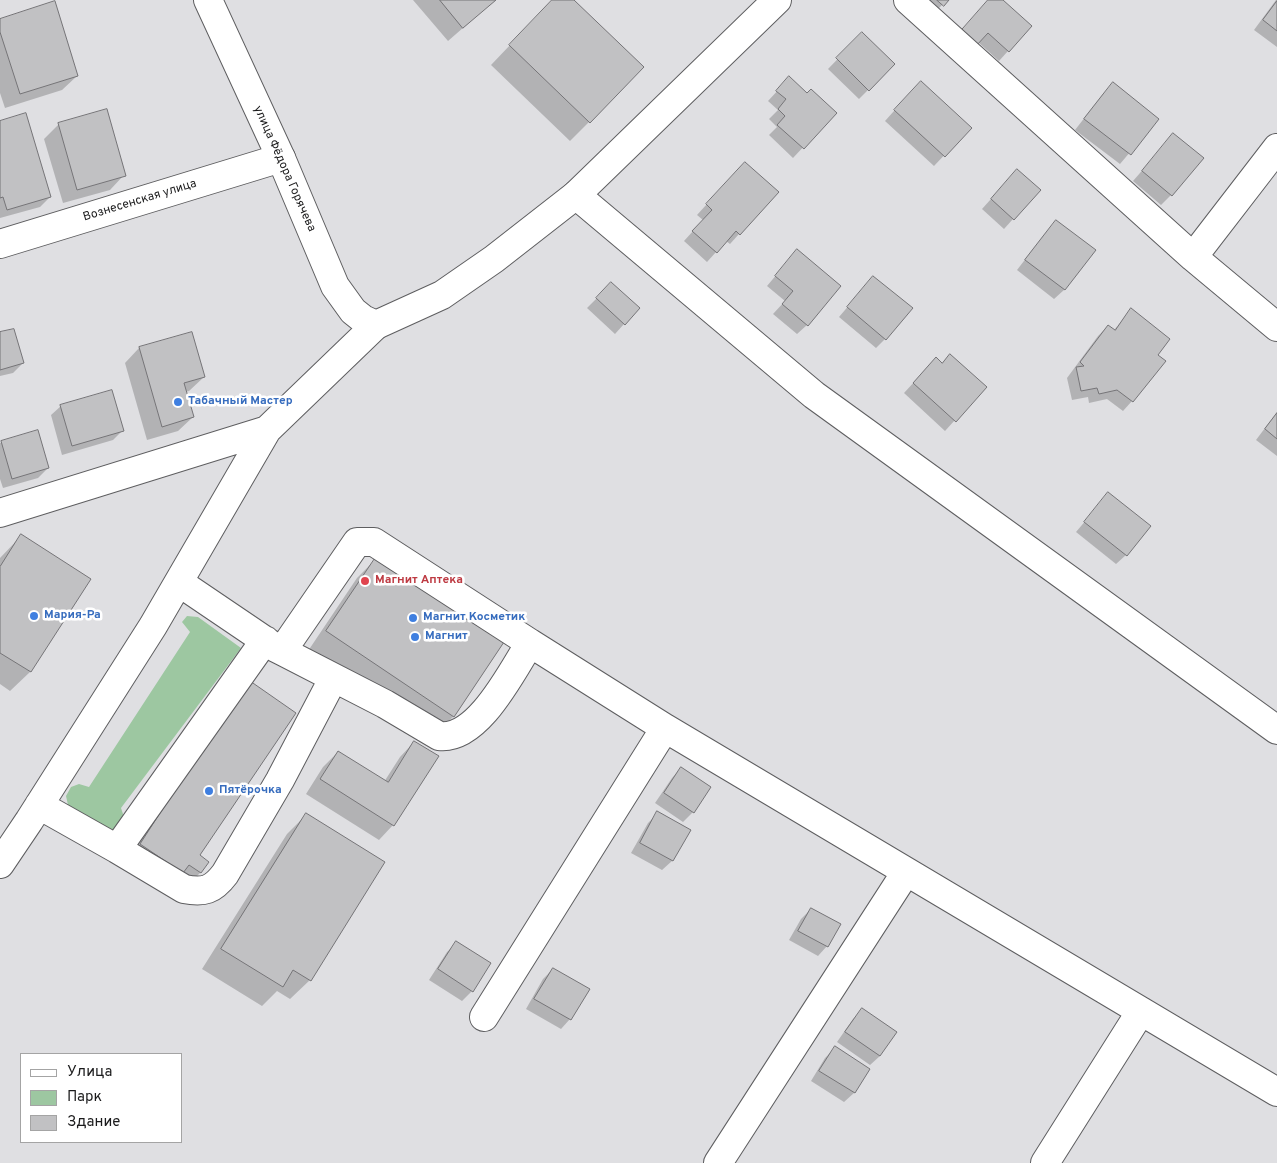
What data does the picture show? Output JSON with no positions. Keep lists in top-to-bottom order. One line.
{"streets":{"street":["улица Фёдора Горячева","Вознесенская улица"]},"crossings":[["улица Фёдора Горячева","Вознесенская улица"]],"places":["Табачный Мастер","Магнит Аптека","Мария-Ра","Магнит Косметик","Магнит","Пятёрочка"],"legend":["Улица","Парк","Здание"]}
